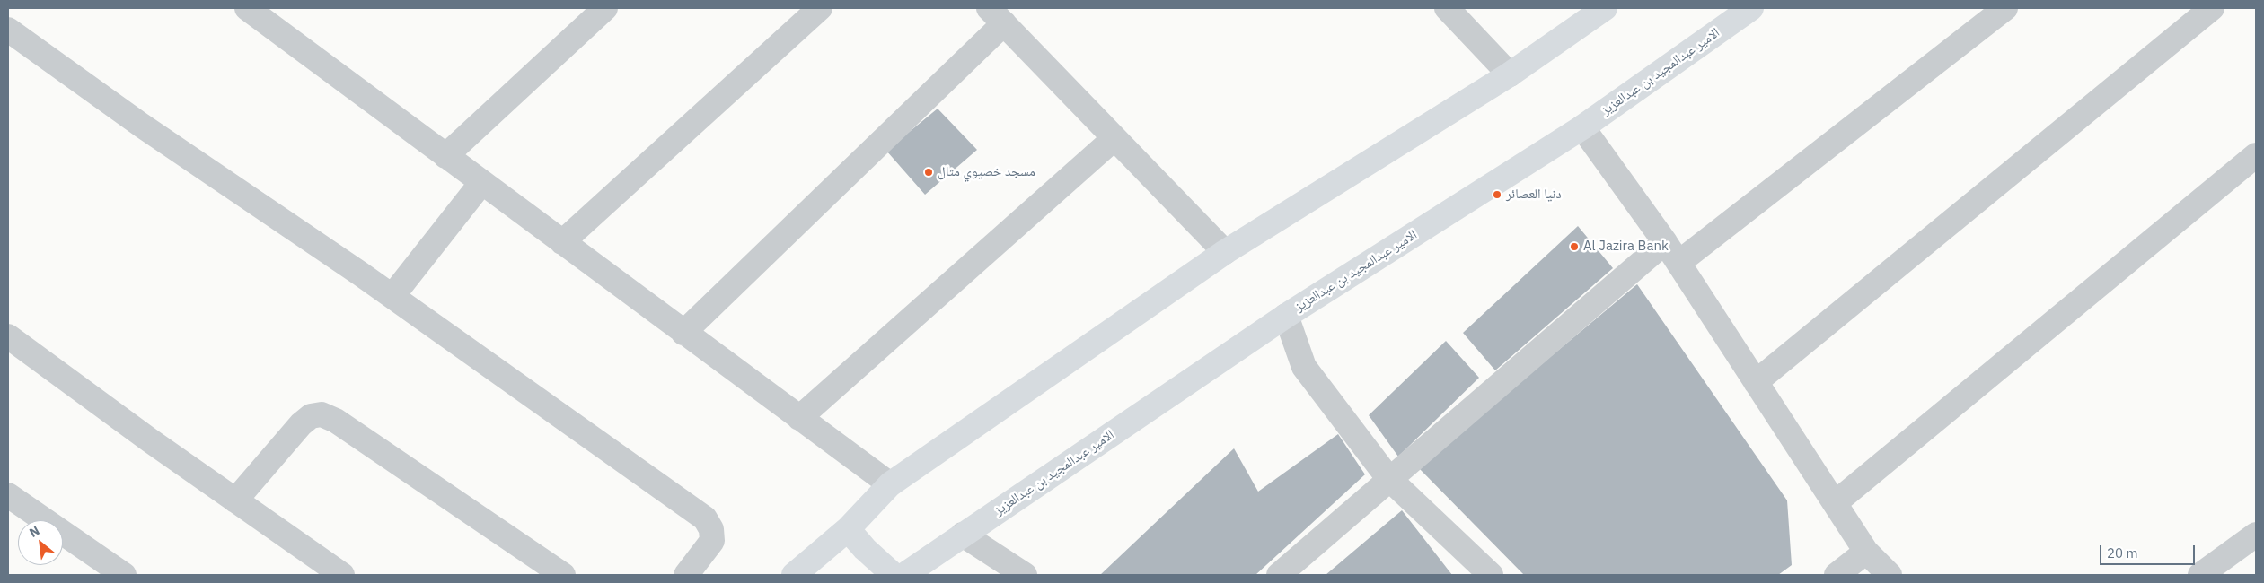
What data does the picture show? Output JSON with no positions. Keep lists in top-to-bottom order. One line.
{"streets":{"main road":["الامير عبدالمجيد بن عبدالعزيز"]},"places":["مسجد خصيوي مثال","دنيا العصائر","Al Jazira Bank"],"scale_bar":"20 m","north":"top left"}
